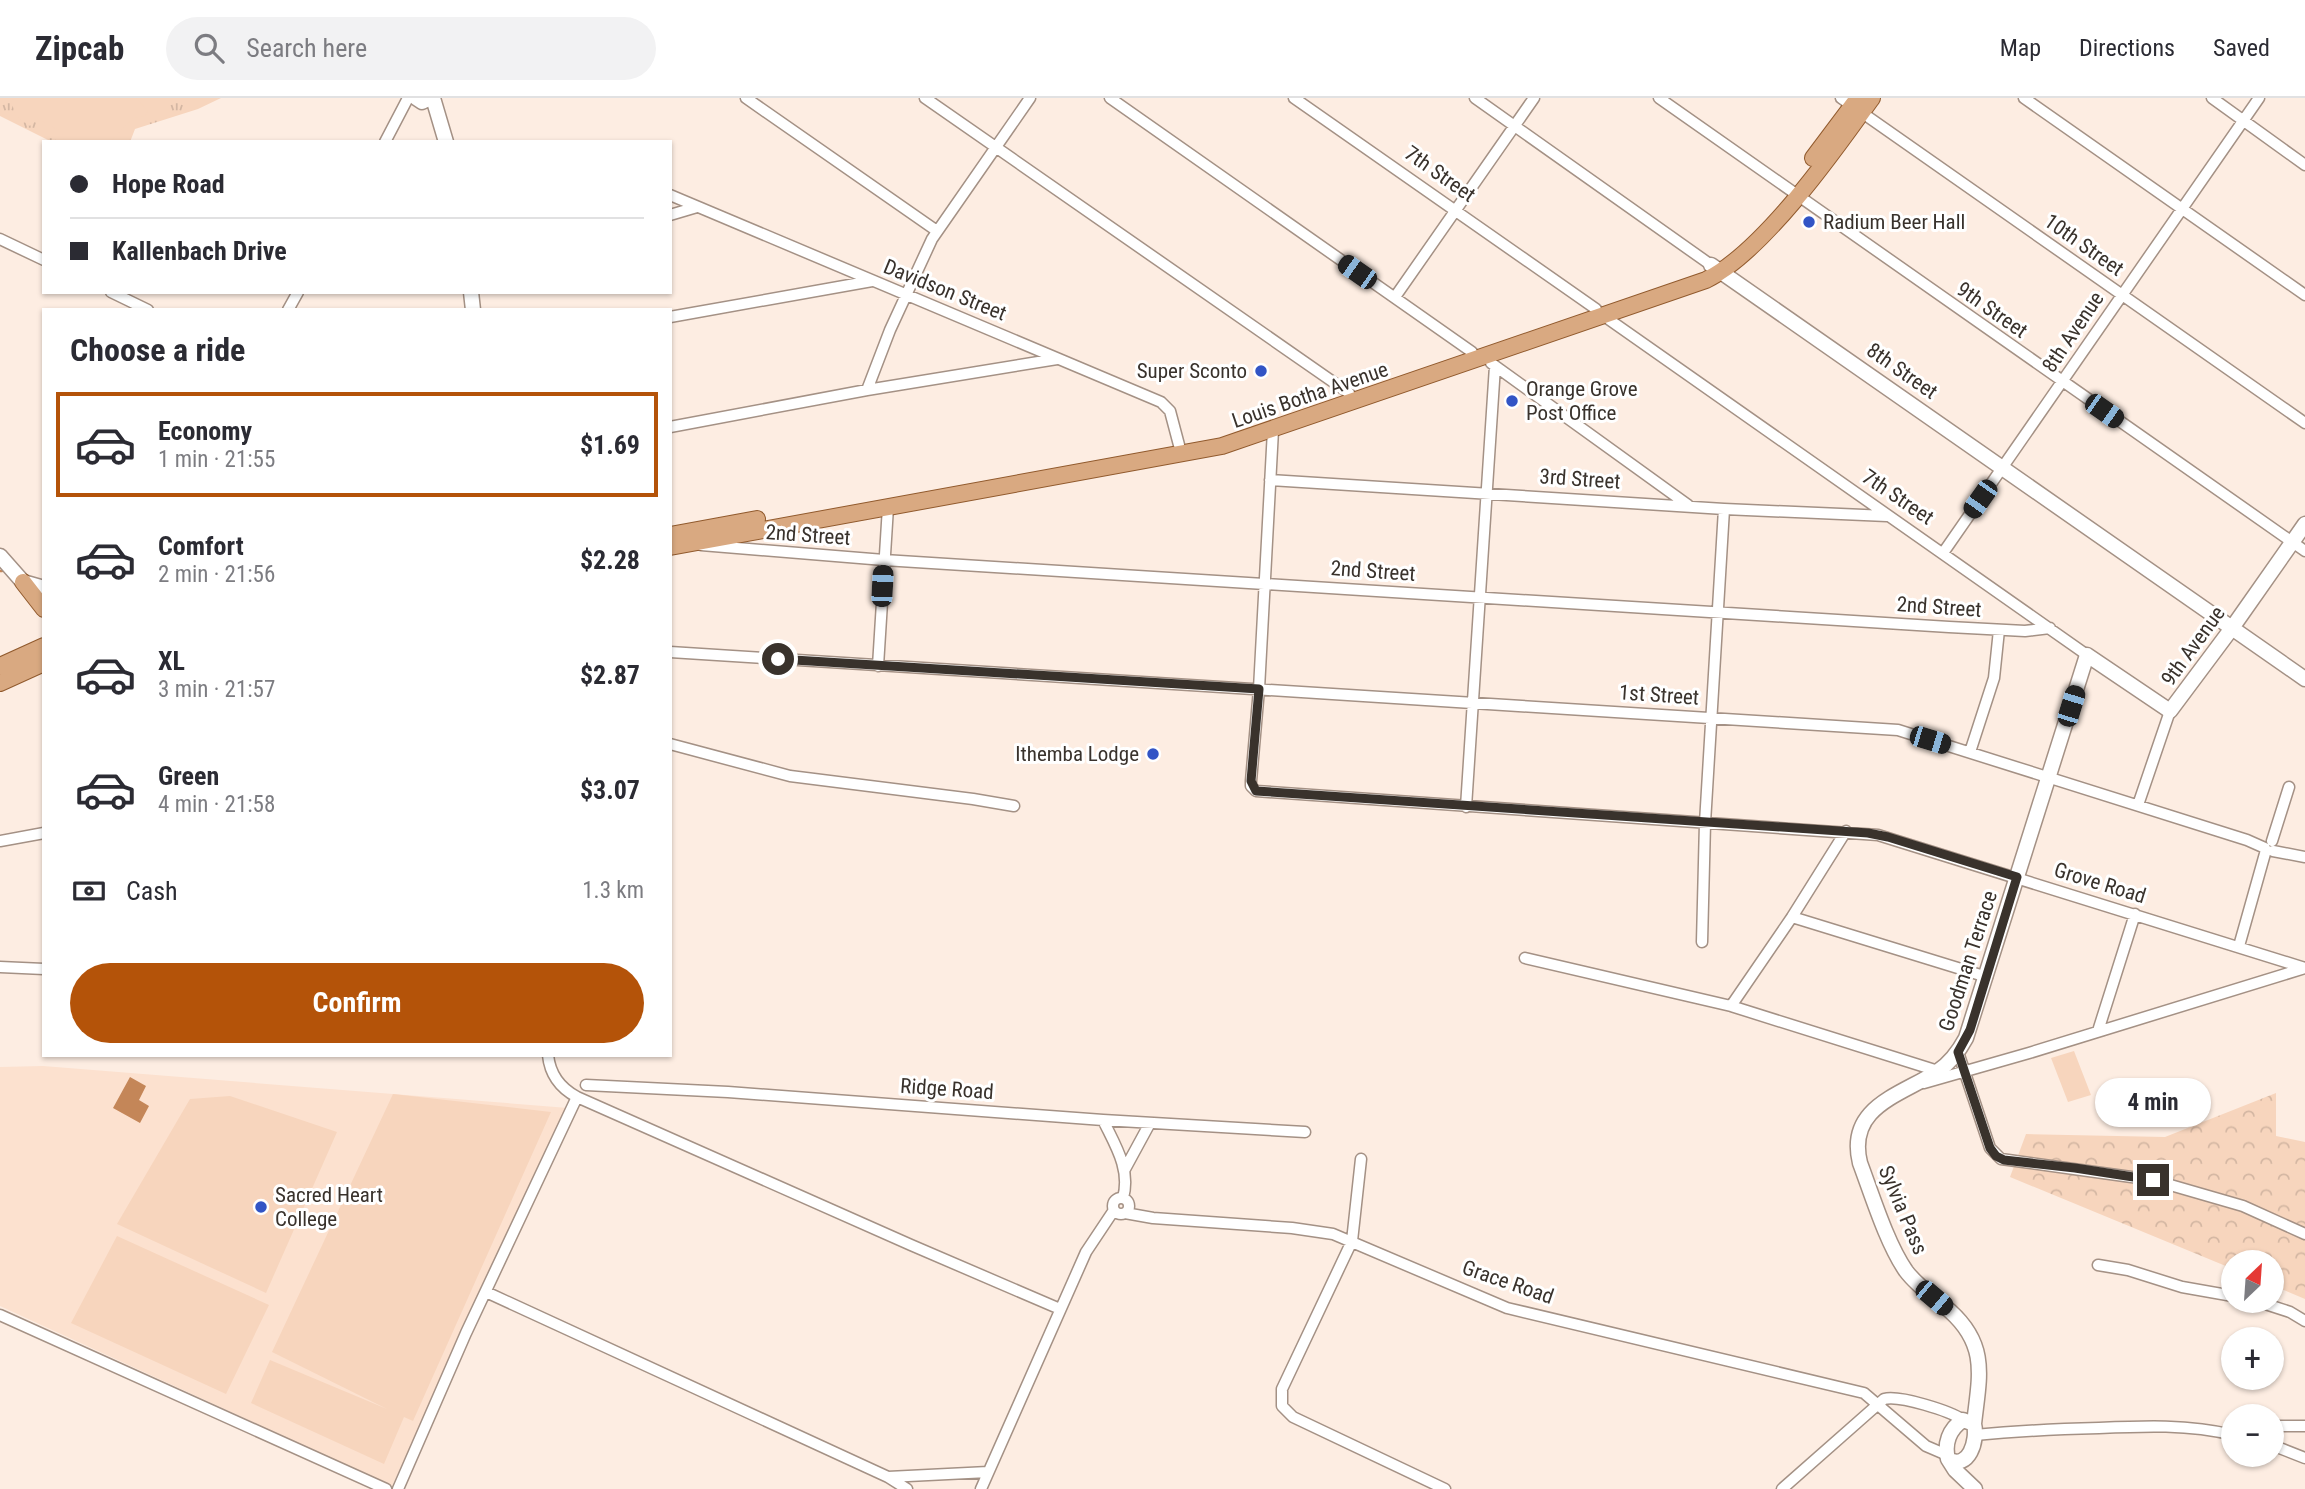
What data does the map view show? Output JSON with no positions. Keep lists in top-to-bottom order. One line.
{"streets":{"main road":["7th Street","8th Street","Louis Botha Avenue","9th Avenue","Goodman Terrace","Sylvia Pass","Grace Road"],"street":["10th Street","Davidson Street","9th Street","8th Avenue","3rd Street","2nd Street","1st Street","Grove Road","Ridge Road"]},"crossings":[["7th Street","8th Avenue"],["7th Street","Louis Botha Avenue"],["7th Street","3rd Street"],["7th Street","2nd Street"],["7th Street","9th Avenue"],["7th Street","Goodman Terrace"],["10th Street","8th Avenue"],["10th Street","Louis Botha Avenue"],["Davidson Street","Louis Botha Avenue"],["9th Street","8th Avenue"],["9th Street","Louis Botha Avenue"],["9th Street","9th Avenue"],["8th Avenue","8th Street"],["8th Street","Louis Botha Avenue"],["8th Street","9th Avenue"],["Louis Botha Avenue","2nd Street"],["9th Avenue","1st Street"],["1st Street","Grove Road"],["1st Street","Goodman Terrace"],["Grove Road","Goodman Terrace"],["Goodman Terrace","Sylvia Pass"],["Sylvia Pass","Grace Road"]],"places":["Radium Beer Hall","Super Sconto","Orange Grove Post Office","Ithemba Lodge","Sacred Heart College"],"north":"top right","page":{"header":"Zipcab","search":"Search here","nav":["Map","Directions","Saved"],"banner":["Hope Road","Kallenbach Drive"],"heading":"Choose a ride","list":[{"name":"Economy","note":"1 min · 21:55","value":"$1.69"},{"name":"Comfort","note":"2 min · 21:56","value":"$2.28"},{"name":"XL","note":"3 min · 21:57","value":"$2.87"},{"name":"Green","note":"4 min · 21:58","value":"$3.07"}],"pay":["Cash","1.3 km"],"buttons":"Confirm","bubble":"4 min","map_buttons":["+","−"]}}
